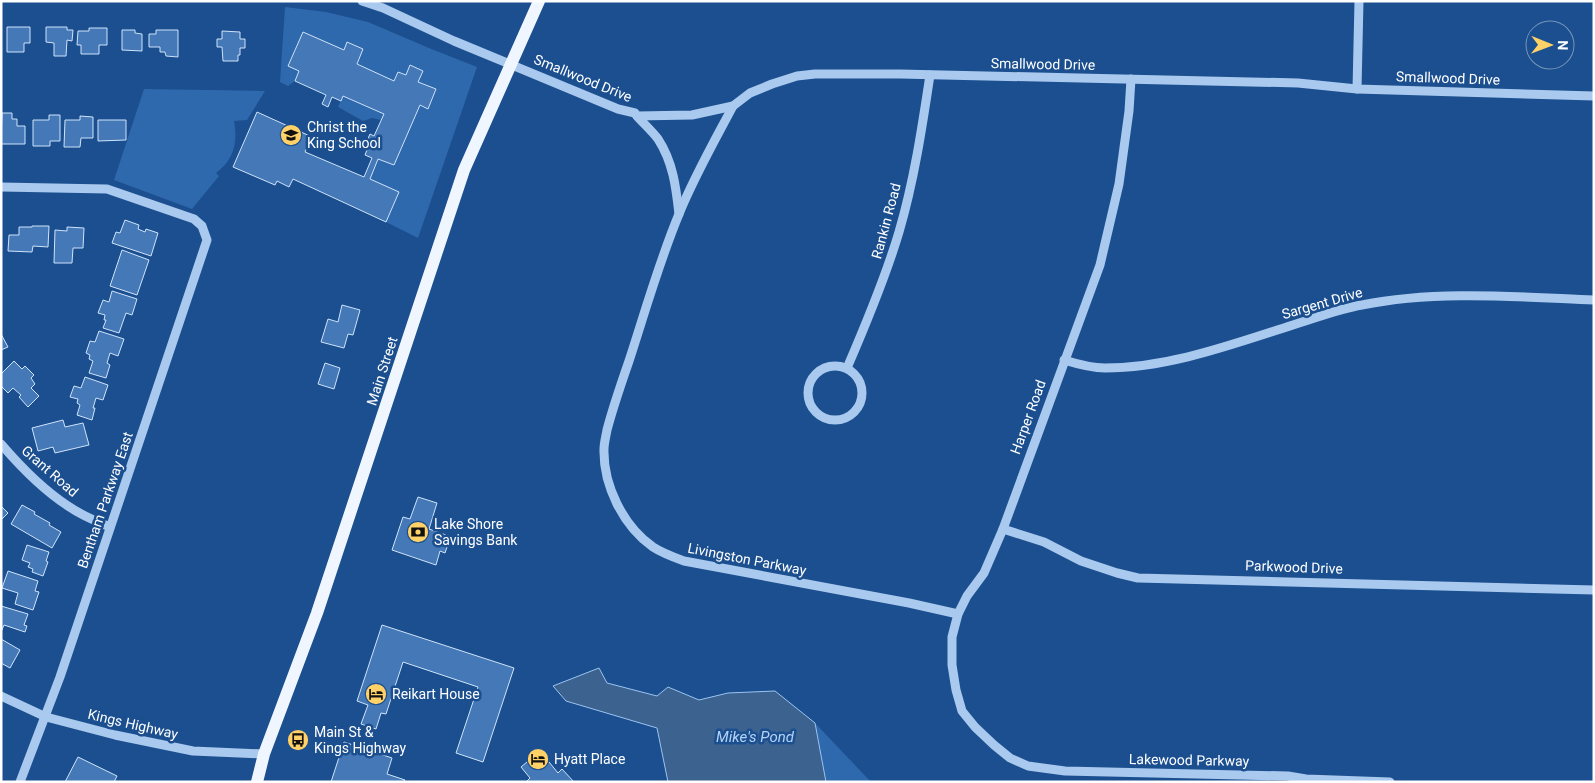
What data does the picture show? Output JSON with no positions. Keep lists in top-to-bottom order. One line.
{"streets":{"main road":["Main Street"],"street":["Smallwood Drive","Rankin Road","Sargent Drive","Harper Road","Grant Road","Bentham Parkway East","Livingston Parkway","Parkwood Drive","Kings Highway","Lakewood Parkway"]},"crossings":[["Smallwood Drive","Rankin Road"],["Smallwood Drive","Main Street"],["Smallwood Drive","Harper Road"],["Smallwood Drive","Livingston Parkway"],["Sargent Drive","Harper Road"],["Main Street","Kings Highway"],["Harper Road","Livingston Parkway"],["Harper Road","Parkwood Drive"],["Harper Road","Lakewood Parkway"],["Grant Road","Bentham Parkway East"],["Bentham Parkway East","Kings Highway"]],"water":["Mike's Pond"],"places":{"school or university":["Christ the King School"],"bank":["Lake Shore Savings Bank"],"hotel":["Reikart House","Hyatt Place"],"bus stop":["Main St & Kings Highway"]},"north":"right"}
